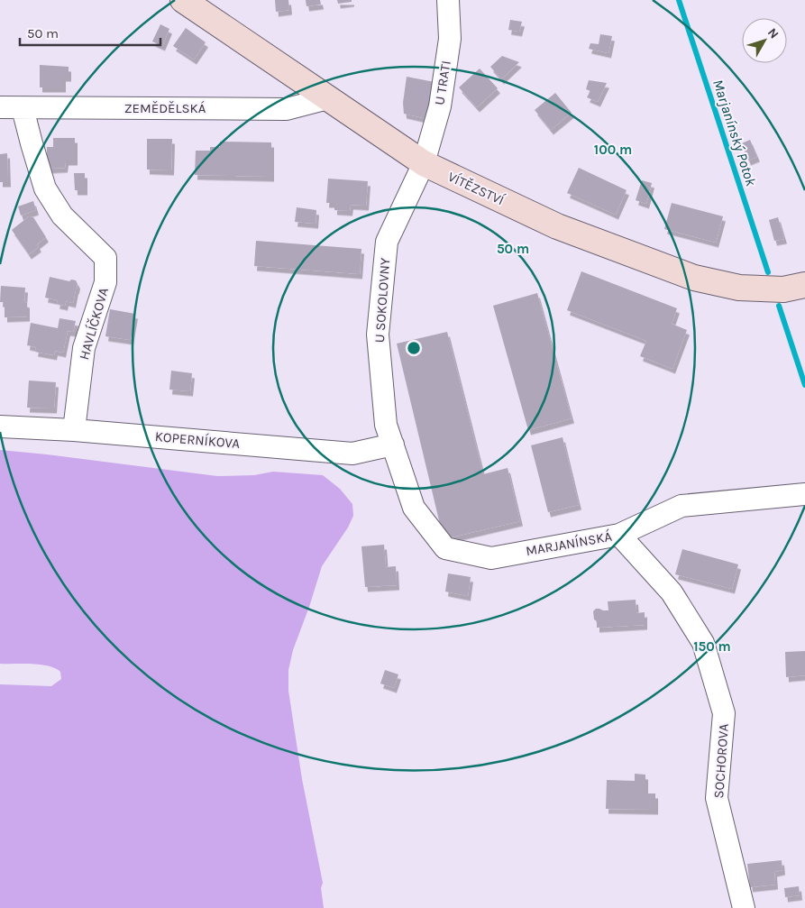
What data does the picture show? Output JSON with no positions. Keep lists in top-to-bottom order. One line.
{"streets":{"main road":["VÍTĚZSTVÍ"],"street":["U TRATI","ZEMĚDĚLSKÁ","U SOKOLOVNY","HAVLÍČKOVA","KOPERNÍKOVA","MARJANÍNSKÁ","SOCHOROVA"]},"crossings":[["U TRATI","VÍTĚZSTVÍ"],["U TRATI","U SOKOLOVNY"],["ZEMĚDĚLSKÁ","VÍTĚZSTVÍ"],["ZEMĚDĚLSKÁ","HAVLÍČKOVA"],["VÍTĚZSTVÍ","U SOKOLOVNY"],["U SOKOLOVNY","KOPERNÍKOVA"],["U SOKOLOVNY","MARJANÍNSKÁ"],["HAVLÍČKOVA","KOPERNÍKOVA"],["KOPERNÍKOVA","MARJANÍNSKÁ"],["MARJANÍNSKÁ","SOCHOROVA"]],"water":["Marjanínský Potok"],"scale_bar":"50 m","north":"top right","rings":["100 m","50 m","150 m"]}
